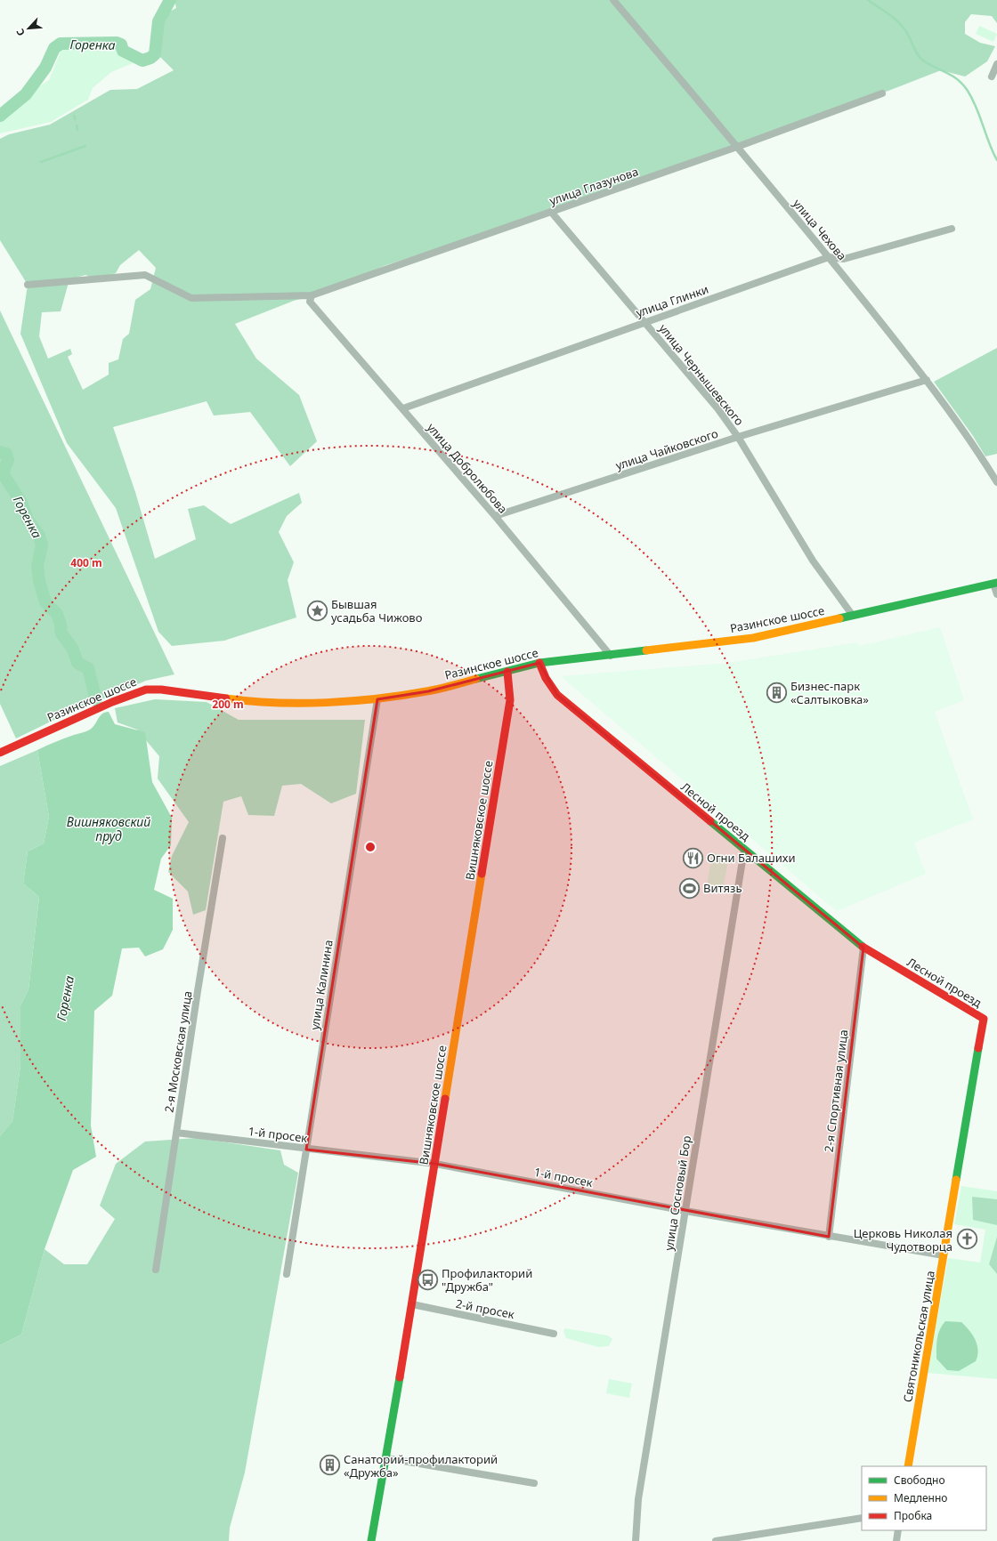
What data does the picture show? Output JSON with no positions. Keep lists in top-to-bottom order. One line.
{"streets":{"street":["улица Глазунова","улица Чехова","улица Глинки","улица Чернышевского","улица Чайковского","улица Добролюбова","Разинское шоссе","Лесной проезд","Вишняковское шоссе","улица Калинина","2-я Московская улица","2-я Спортивная улица","1-й просек","улица Сосновый Бор","2-й просек","Святоникольская улица"]},"crossings":[["улица Глазунова","улица Чехова"],["улица Глазунова","улица Чернышевского"],["улица Глазунова","улица Добролюбова"],["улица Чехова","улица Глинки"],["улица Чехова","улица Чайковского"],["улица Глинки","улица Чернышевского"],["улица Глинки","улица Добролюбова"],["улица Чернышевского","улица Чайковского"],["улица Чернышевского","Разинское шоссе"],["улица Чайковского","улица Добролюбова"],["улица Добролюбова","Разинское шоссе"],["Разинское шоссе","Лесной проезд"],["Разинское шоссе","Вишняковское шоссе"],["Разинское шоссе","улица Калинина"],["Лесной проезд","2-я Спортивная улица"],["Лесной проезд","улица Сосновый Бор"],["Лесной проезд","Святоникольская улица"],["Вишняковское шоссе","1-й просек"],["Вишняковское шоссе","2-й просек"],["улица Калинина","1-й просек"],["2-я Московская улица","1-й просек"],["2-я Спортивная улица","1-й просек"],["1-й просек","улица Сосновый Бор"],["1-й просек","Святоникольская улица"]],"water":["Горенка","Вишняковский пруд"],"places":{"place":["Бывшая усадьба Чижово"],"building":["Бизнес-парк «Салтыковка»","Санаторий-профилакторий «Дружба»"],"restaurant":["Огни Балашихи"],"sports":["Витязь"],"church":["Церковь Николая Чудотворца"],"bus stop":["Профилакторий \"Дружба\""]},"legend":["Свободно","Медленно","Пробка"],"north":"bottom left","rings":["400 m","200 m"]}
